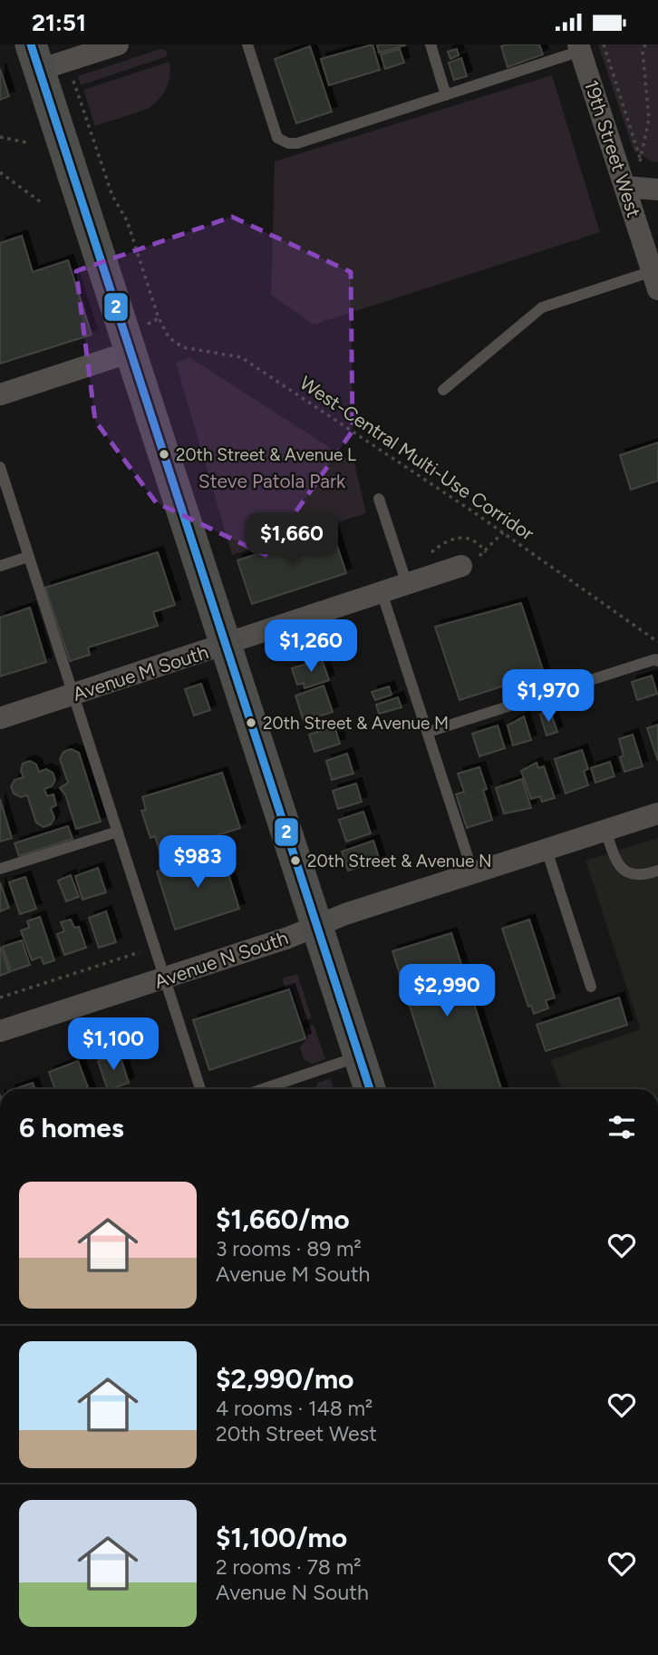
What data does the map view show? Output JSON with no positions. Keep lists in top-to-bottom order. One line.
{"streets":{"street":["19th Street West","Avenue M South","Avenue N South"],"path":["West-Central Multi-Use Corridor"]},"parks":["Steve Patola Park"],"places":["20th Street & Avenue L","20th Street & Avenue M","20th Street & Avenue N"],"lines":["transit line 2"],"page":{"status":"21:51","price":["$1,660","$1,260","$1,970","$983","$2,990","$1,100"],"heading":"6 homes","list":[{"name":"$1,660/mo","note":"3 rooms · 89 m² · Avenue M South"},{"name":"$2,990/mo","note":"4 rooms · 148 m² · 20th Street West"},{"name":"$1,100/mo","note":"2 rooms · 78 m² · Avenue N South"}]}}
